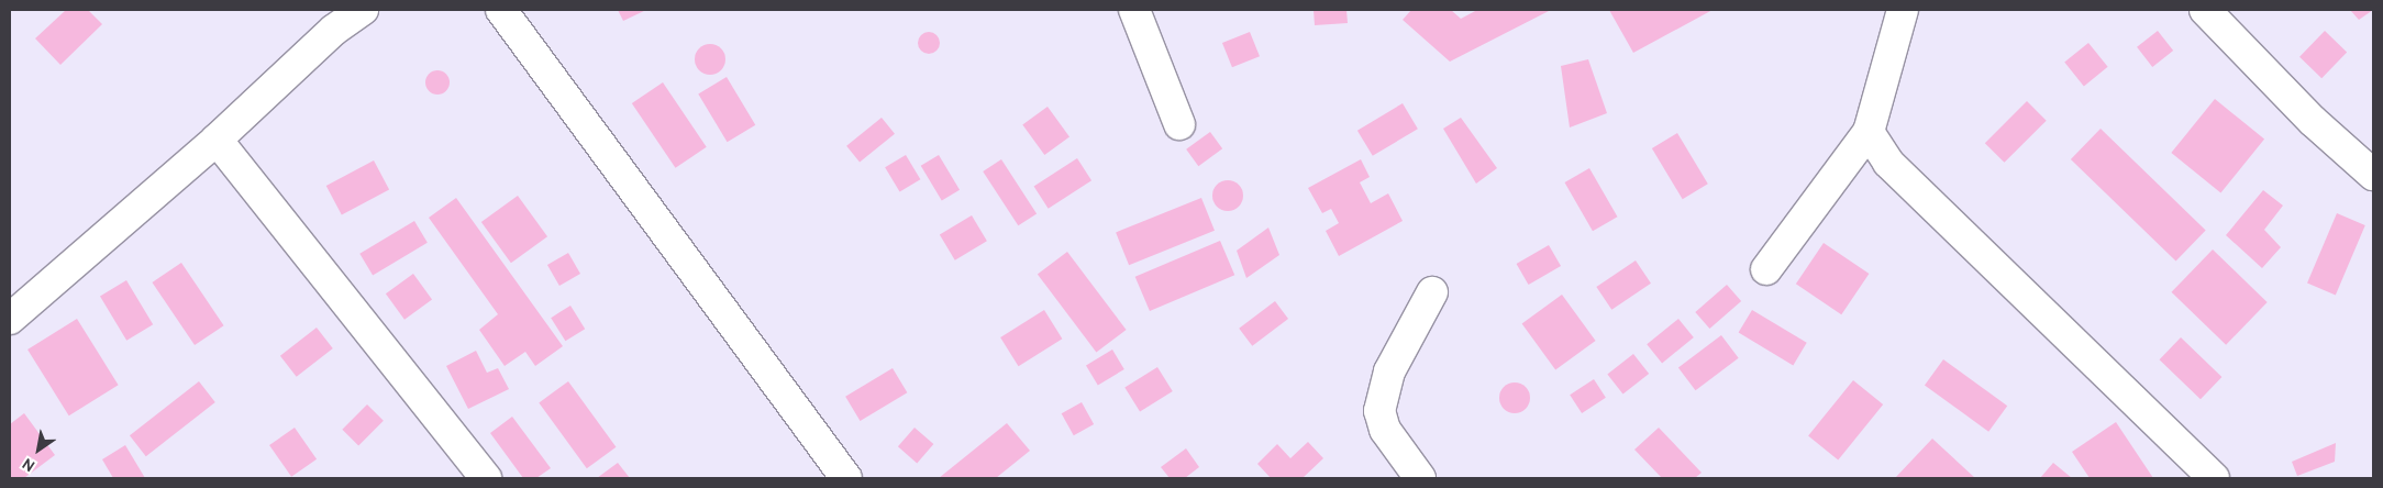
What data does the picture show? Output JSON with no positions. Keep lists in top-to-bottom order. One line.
{"north":"bottom left"}
